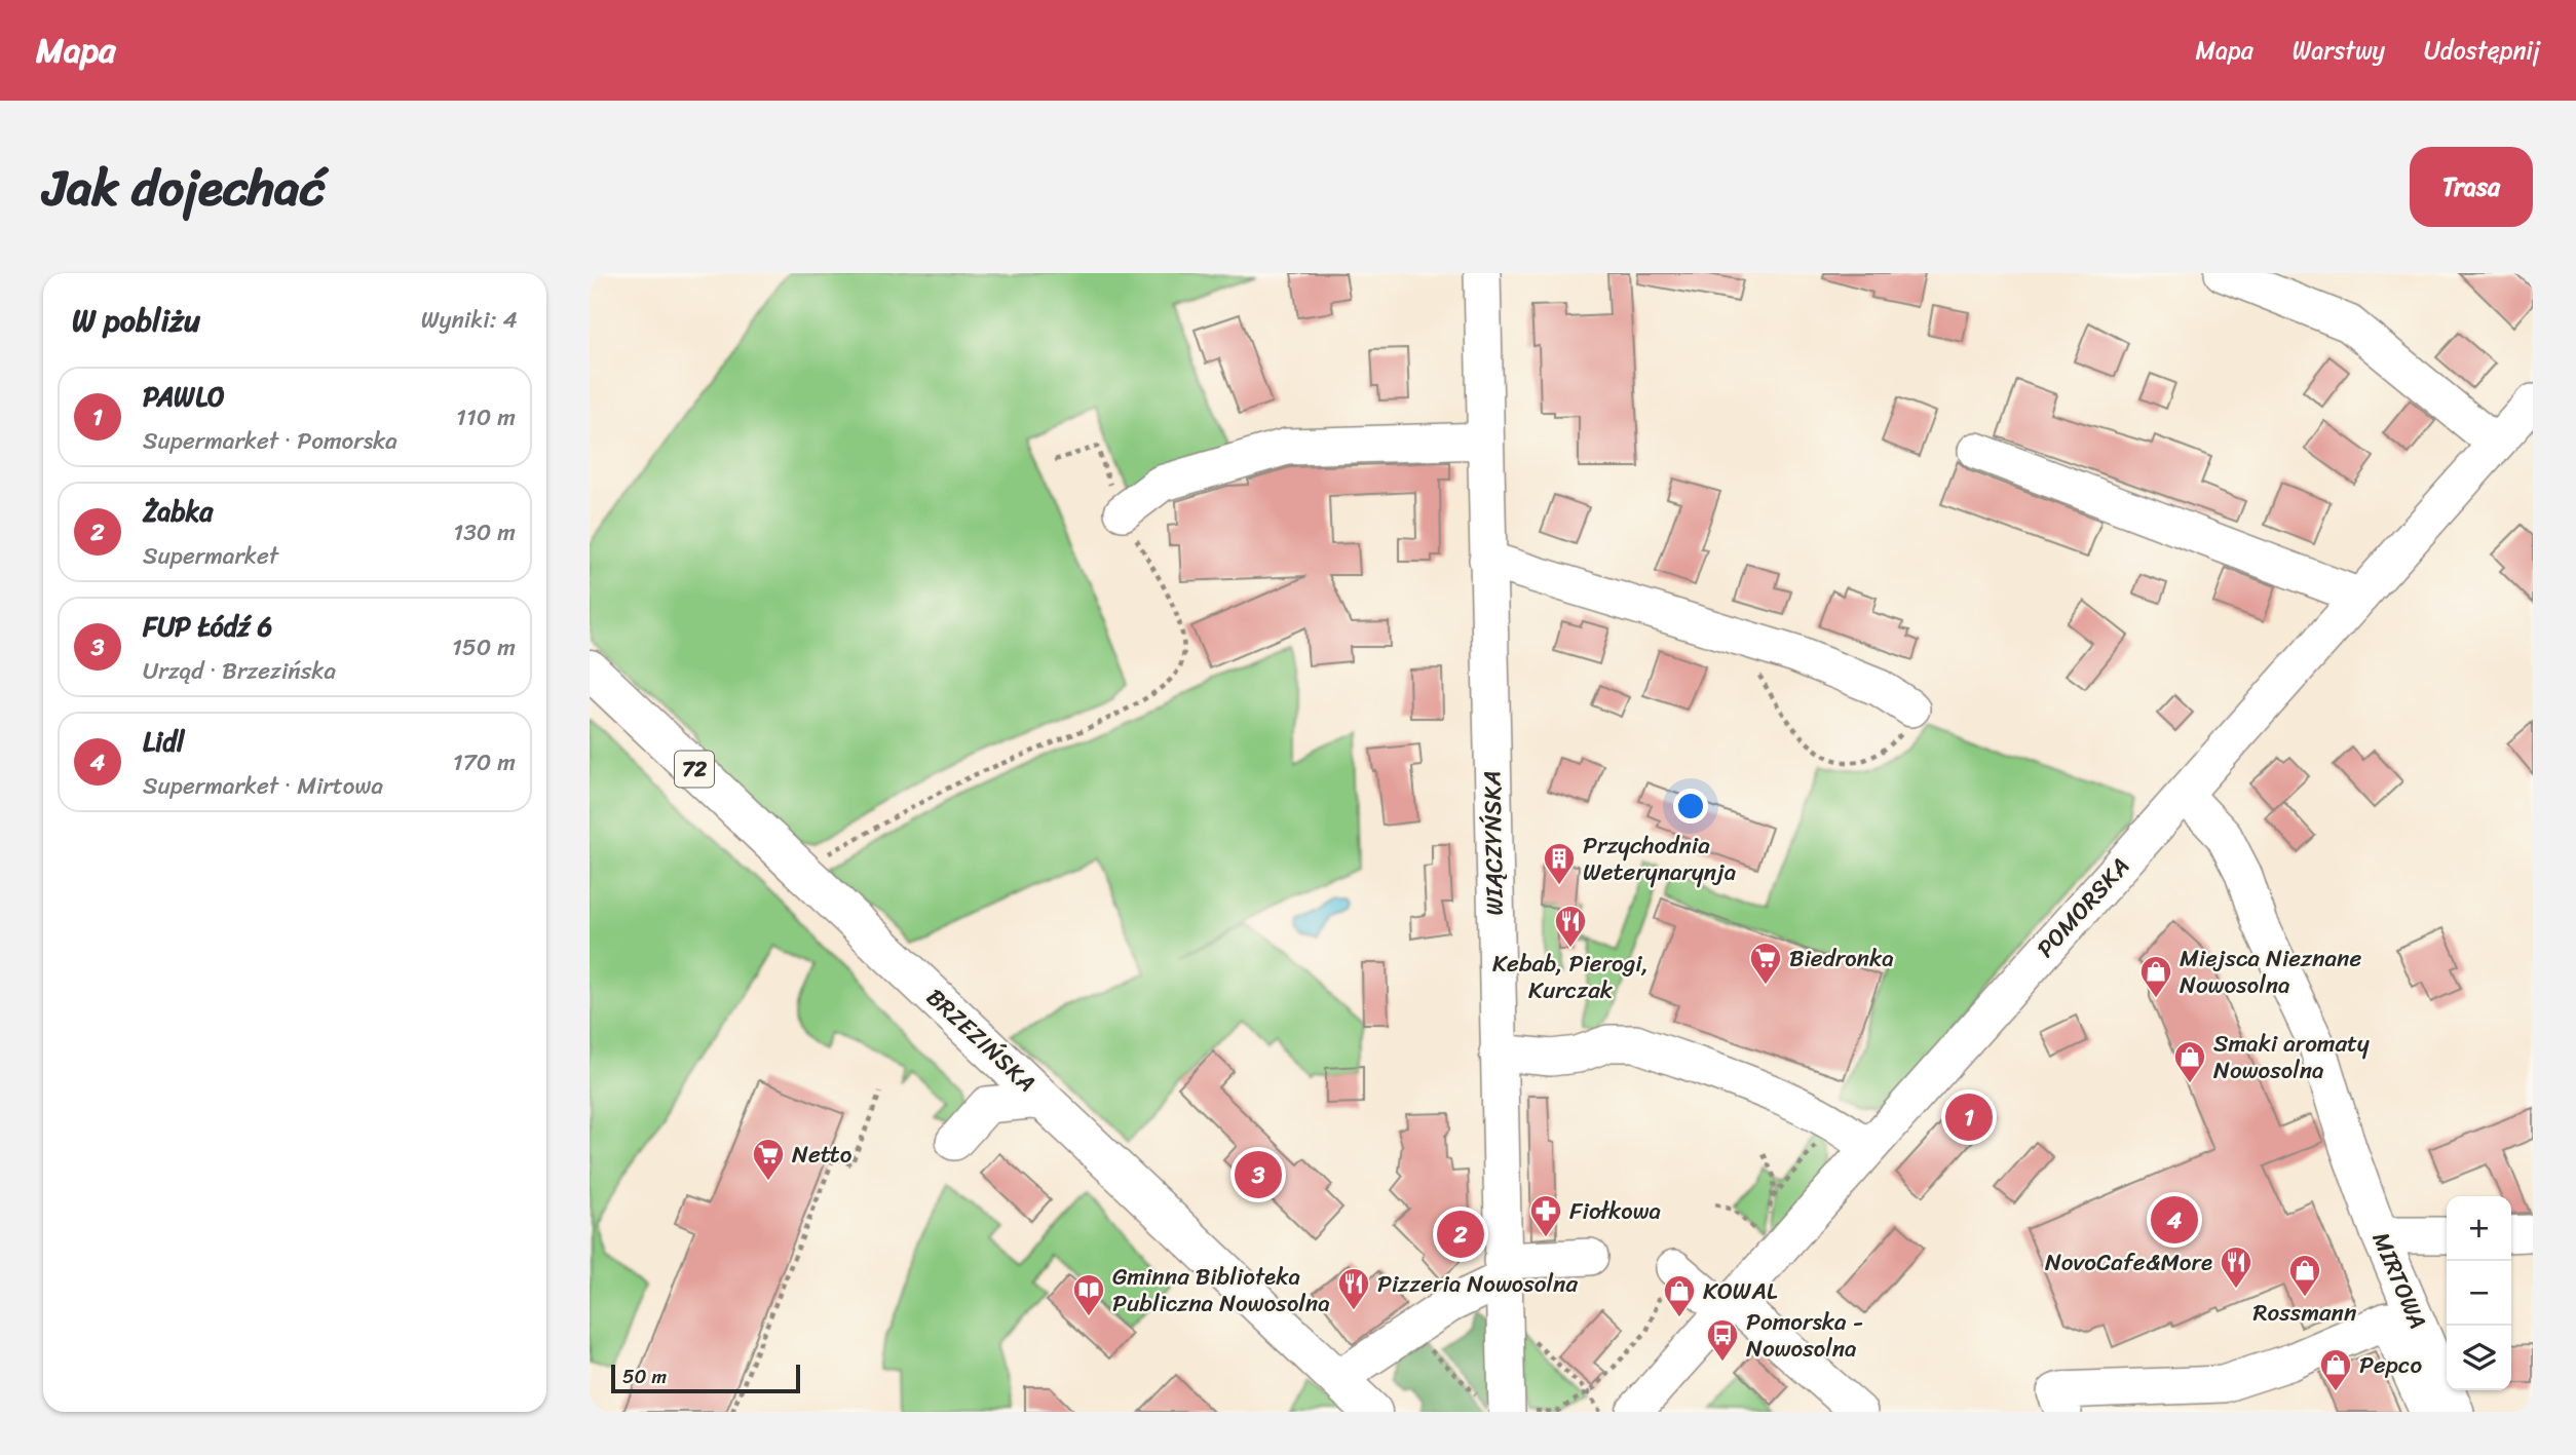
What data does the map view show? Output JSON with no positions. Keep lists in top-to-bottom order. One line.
{"streets":{"main road":["72","BRZEZIŃSKA"],"street":["WIĄCZYŃSKA","POMORSKA","MIRTOWA"]},"crossings":[["POMORSKA","MIRTOWA"]],"places":{"building":["Przychodnia Weterynarynja"],"restaurant":["Kebab, Pierogi, Kurczak","NovoCafe&More","Pizzeria Nowosolna"],"supermarket":["Biedronka","Netto"],"shop":["Miejsca Nieznane Nowosolna","Smaki aromaty Nowosolna","Rossmann","KOWAL","Pepco"],"pharmacy":["Fiołkowa"],"library":["Gminna Biblioteka Publiczna Nowosolna"],"bus stop":["Pomorska - Nowosolna"]},"scale_bar":"50 m","page":{"header":"Mapa","nav":["Mapa","Warstwy","Udostępnij"],"title":"Jak dojechać","buttons":"Trasa","heading":["W pobliżu","Wyniki: 4"],"list":[{"mark":"1","name":"PAWLO","note":"Supermarket · Pomorska","value":"110 m"},{"mark":"2","name":"Żabka","note":"Supermarket","value":"130 m"},{"mark":"3","name":"FUP Łódź 6","note":"Urząd · Brzezińska","value":"150 m"},{"mark":"4","name":"Lidl","note":"Supermarket · Mirtowa","value":"170 m"}],"pins":["1","3","4","2"],"map_buttons":["+","−"],"scale":"50 m"}}
